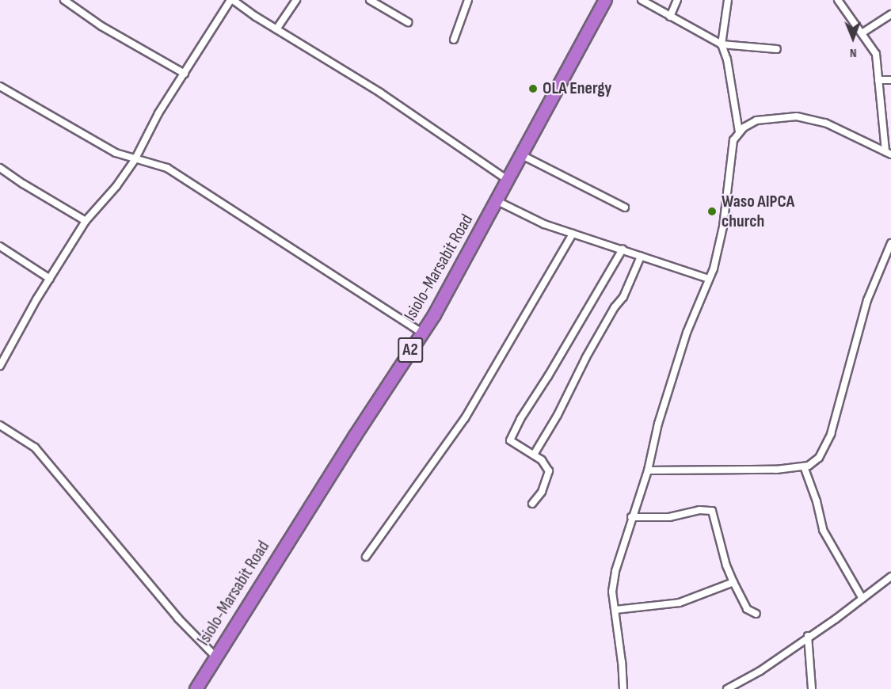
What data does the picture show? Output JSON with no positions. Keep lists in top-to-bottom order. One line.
{"streets":{"highway":["Isiolo-Marsabit Road","A2"]},"places":["OLA Energy","Waso AIPCA church"],"north":"bottom"}
